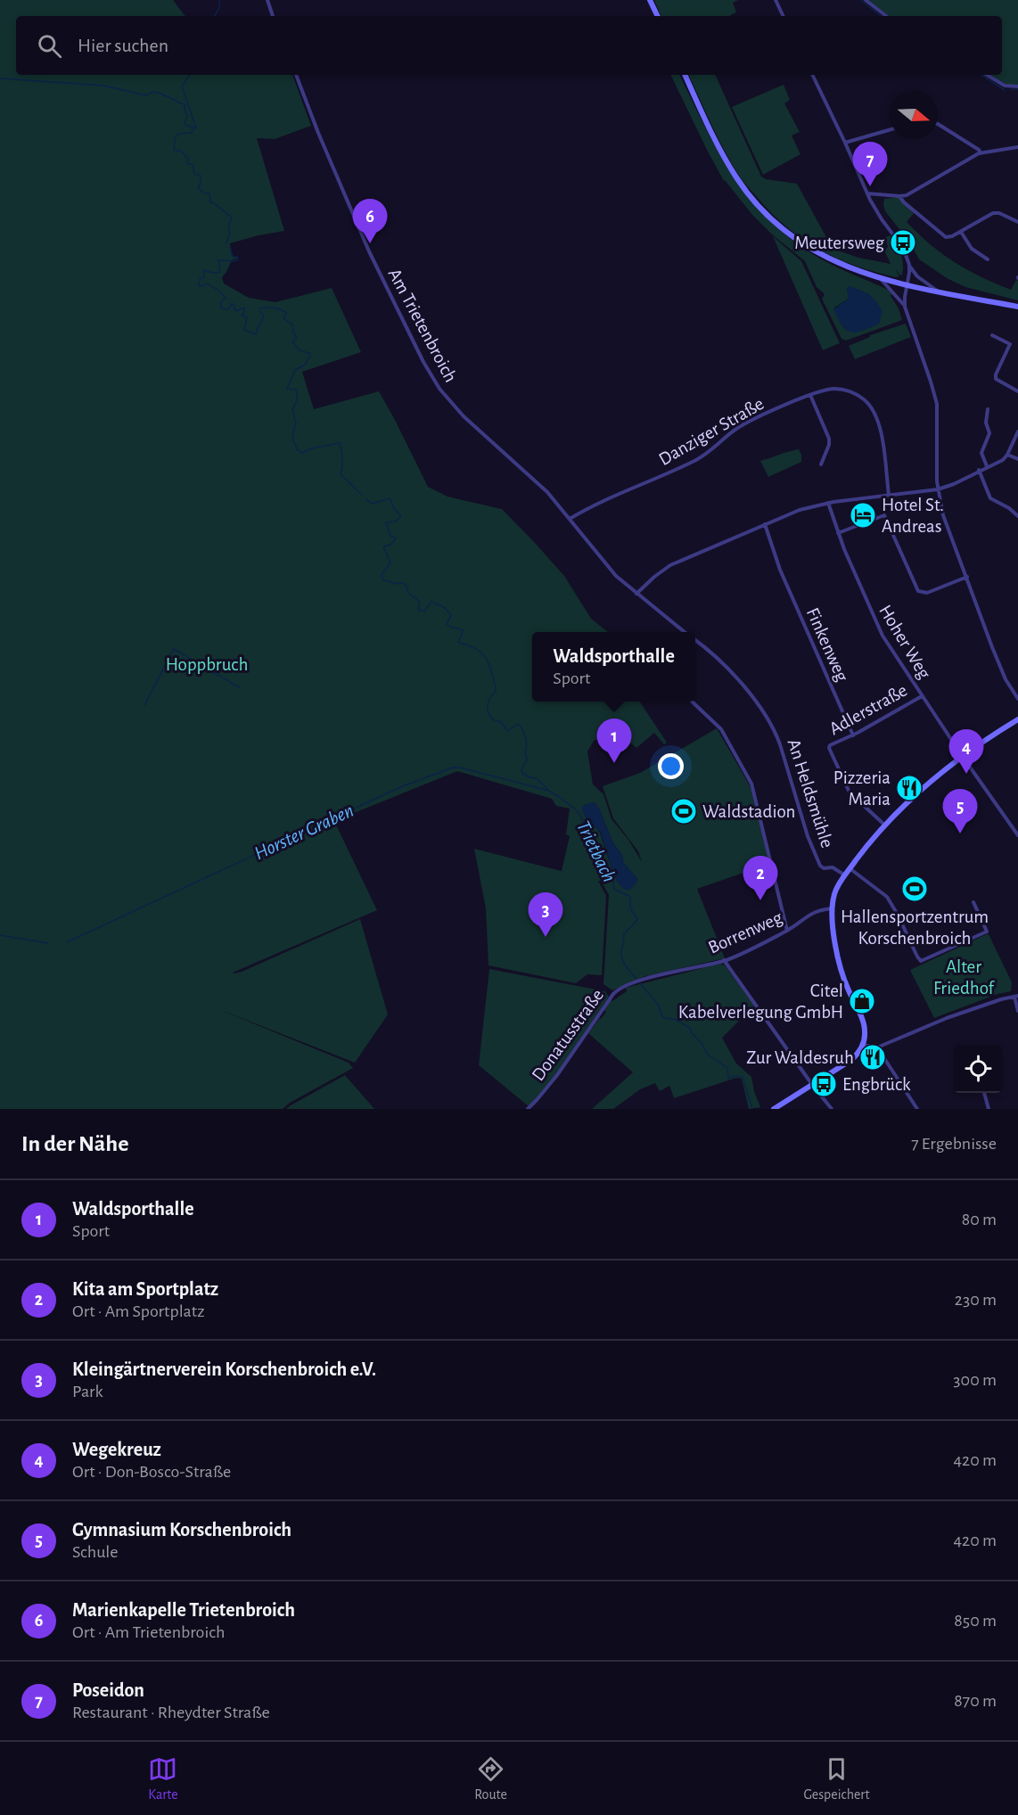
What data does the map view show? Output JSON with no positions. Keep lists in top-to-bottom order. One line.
{"streets":{"street":["Am Trietenbroich","Danziger Straße","Hoher Weg","Finkenweg","Adlerstraße","An Heldsmühle","Borrenweg","Donatusstraße"]},"crossings":[["Am Trietenbroich","Danziger Straße"],["Am Trietenbroich","An Heldsmühle"],["Hoher Weg","Adlerstraße"],["Finkenweg","Adlerstraße"],["Borrenweg","Donatusstraße"]],"water":["Horster Graben","Trietbach"],"parks":["Hoppbruch","Alter Friedhof"],"places":{"bus stop":["Meutersweg","Engbrück"],"hotel":["Hotel St. Andreas"],"restaurant":["Pizzeria Maria","Zur Waldesruh"],"sports":["Waldstadion","Hallensportzentrum Korschenbroich"],"shop":["Citel Kabelverlegung GmbH"]},"north":"right","page":{"search":"Hier suchen","pins":["7","6","1","4","5","2","3"],"popup":["Waldsporthalle","Sport"],"heading":["In der Nähe","7 Ergebnisse"],"list":[{"mark":"1","name":"Waldsporthalle","note":"Sport","value":"80 m"},{"mark":"2","name":"Kita am Sportplatz","note":"Ort · Am Sportplatz","value":"230 m"},{"mark":"3","name":"Kleingärtnerverein Korschenbroich e.V.","note":"Park","value":"300 m"},{"mark":"4","name":"Wegekreuz","note":"Ort · Don-Bosco-Straße","value":"420 m"},{"mark":"5","name":"Gymnasium Korschenbroich","note":"Schule","value":"420 m"},{"mark":"6","name":"Marienkapelle Trietenbroich","note":"Ort · Am Trietenbroich","value":"850 m"},{"mark":"7","name":"Poseidon","note":"Restaurant · Rheydter Straße","value":"870 m"}],"nav":["Karte","Route","Gespeichert"]}}
